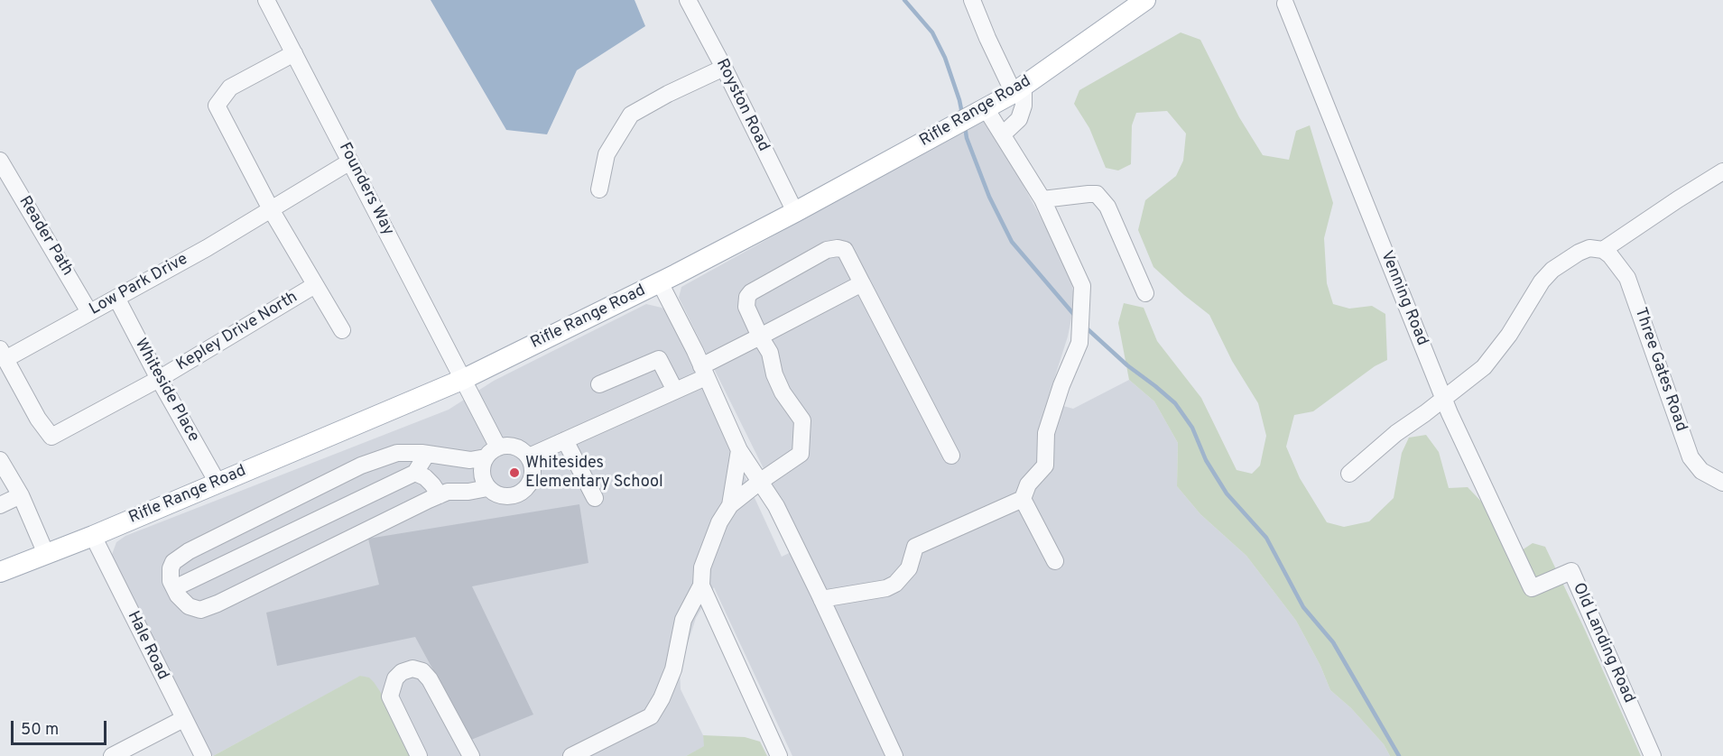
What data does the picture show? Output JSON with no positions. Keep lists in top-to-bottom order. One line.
{"streets":{"main road":["Rifle Range Road"],"street":["Royston Road","Founders Way","Reader Path","Low Park Drive","Venning Road","Kepley Drive North","Three Gates Road","Whiteside Place","Old Landing Road","Hale Road"]},"crossings":[["Royston Road","Rifle Range Road"],["Rifle Range Road","Founders Way"],["Rifle Range Road","Whiteside Place"],["Rifle Range Road","Hale Road"],["Founders Way","Low Park Drive"],["Reader Path","Low Park Drive"],["Low Park Drive","Kepley Drive North"],["Low Park Drive","Whiteside Place"],["Venning Road","Old Landing Road"],["Kepley Drive North","Whiteside Place"]],"places":["Whitesides Elementary School"],"scale_bar":"50 m"}
